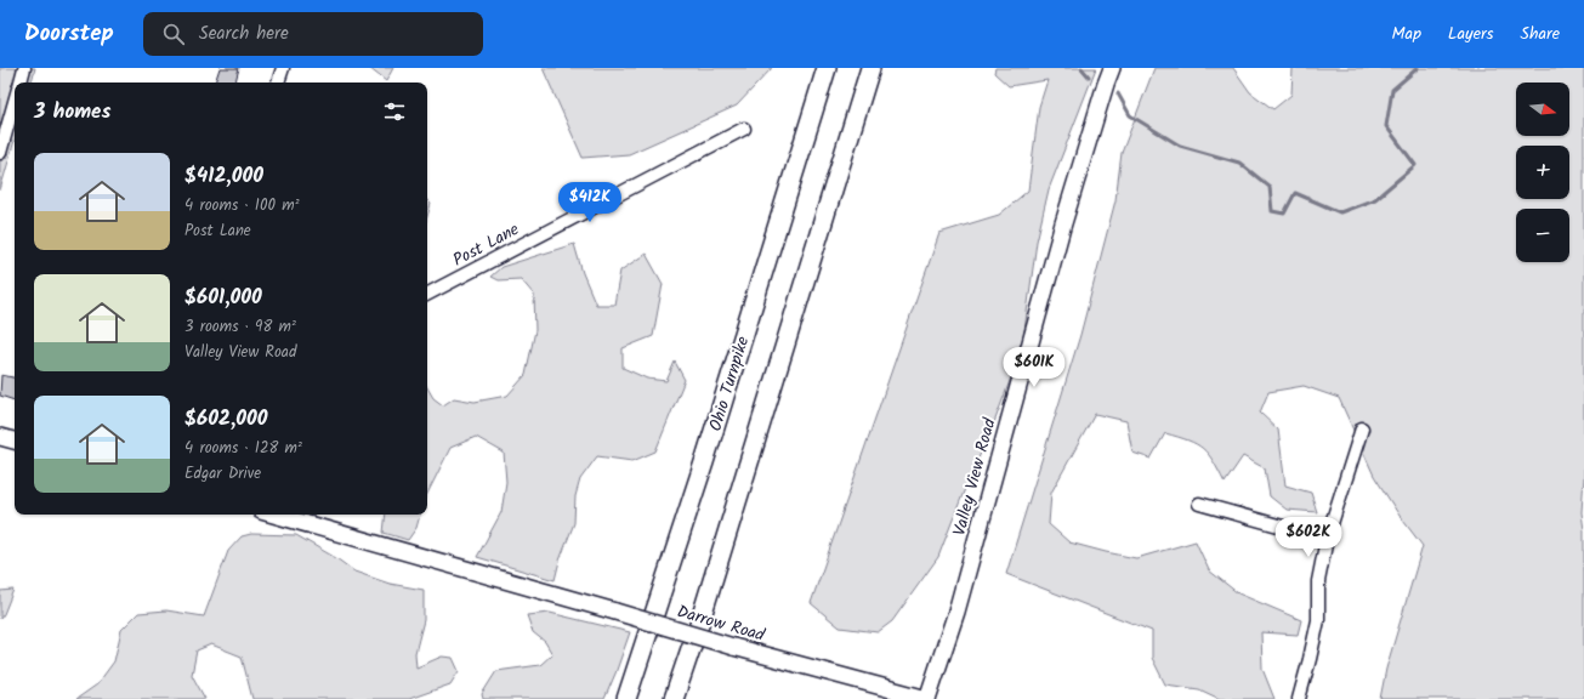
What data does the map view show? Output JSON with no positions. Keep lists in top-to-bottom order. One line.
{"streets":{"highway":["Ohio Turnpike"],"main road":["Valley View Road","Darrow Road"],"street":["Post Lane"]},"crossings":[["Valley View Road","Darrow Road"]],"north":"right","page":{"header":"Doorstep","search":"Search here","nav":["Map","Layers","Share"],"map_buttons":["+","−"],"heading":"3 homes","list":[{"name":"$412,000","note":"4 rooms · 100 m² · Post Lane"},{"name":"$601,000","note":"3 rooms · 98 m² · Valley View Road"},{"name":"$602,000","note":"4 rooms · 128 m² · Edgar Drive"}],"price":["$412K","$601K","$602K"]}}
